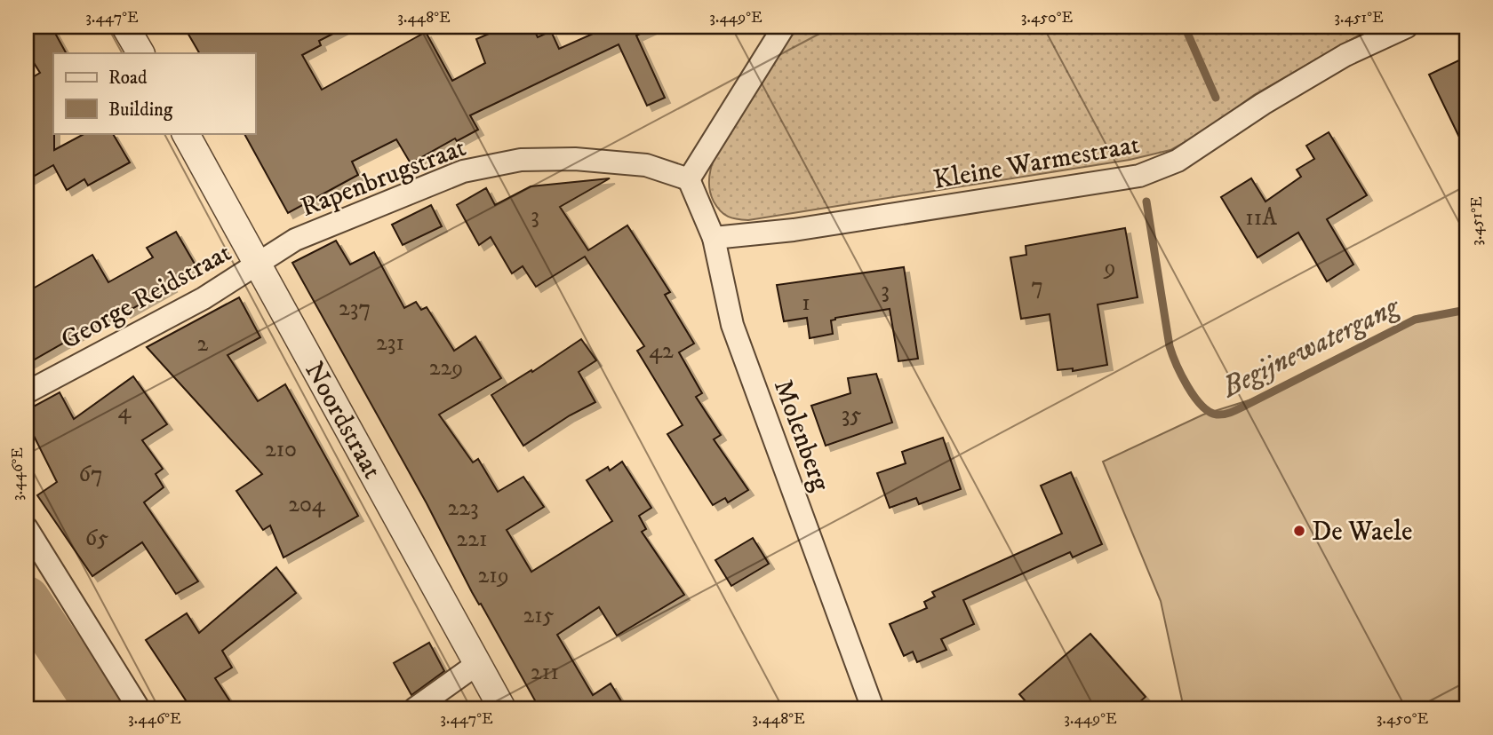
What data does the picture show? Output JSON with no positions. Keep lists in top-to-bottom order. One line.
{"streets":{"street":["Kleine Warmestraat","Rapenbrugstraat","George Reidstraat","Noordstraat","Molenberg"]},"crossings":[["Kleine Warmestraat","Molenberg"],["Rapenbrugstraat","George Reidstraat"],["Rapenbrugstraat","Noordstraat"],["Rapenbrugstraat","Molenberg"],["George Reidstraat","Noordstraat"]],"water":["Begijnewatergang"],"places":["De Waele"],"house_numbers":["3","11A","9","7","3","1","237","231","2","42","229","4","35","210","67","204","223","65","221","219","215","211"],"legend":["Road","Building"],"coordinates":["3.447°E","3.448°E","3.449°E","3.450°E","3.451°E","3.446°E"]}
